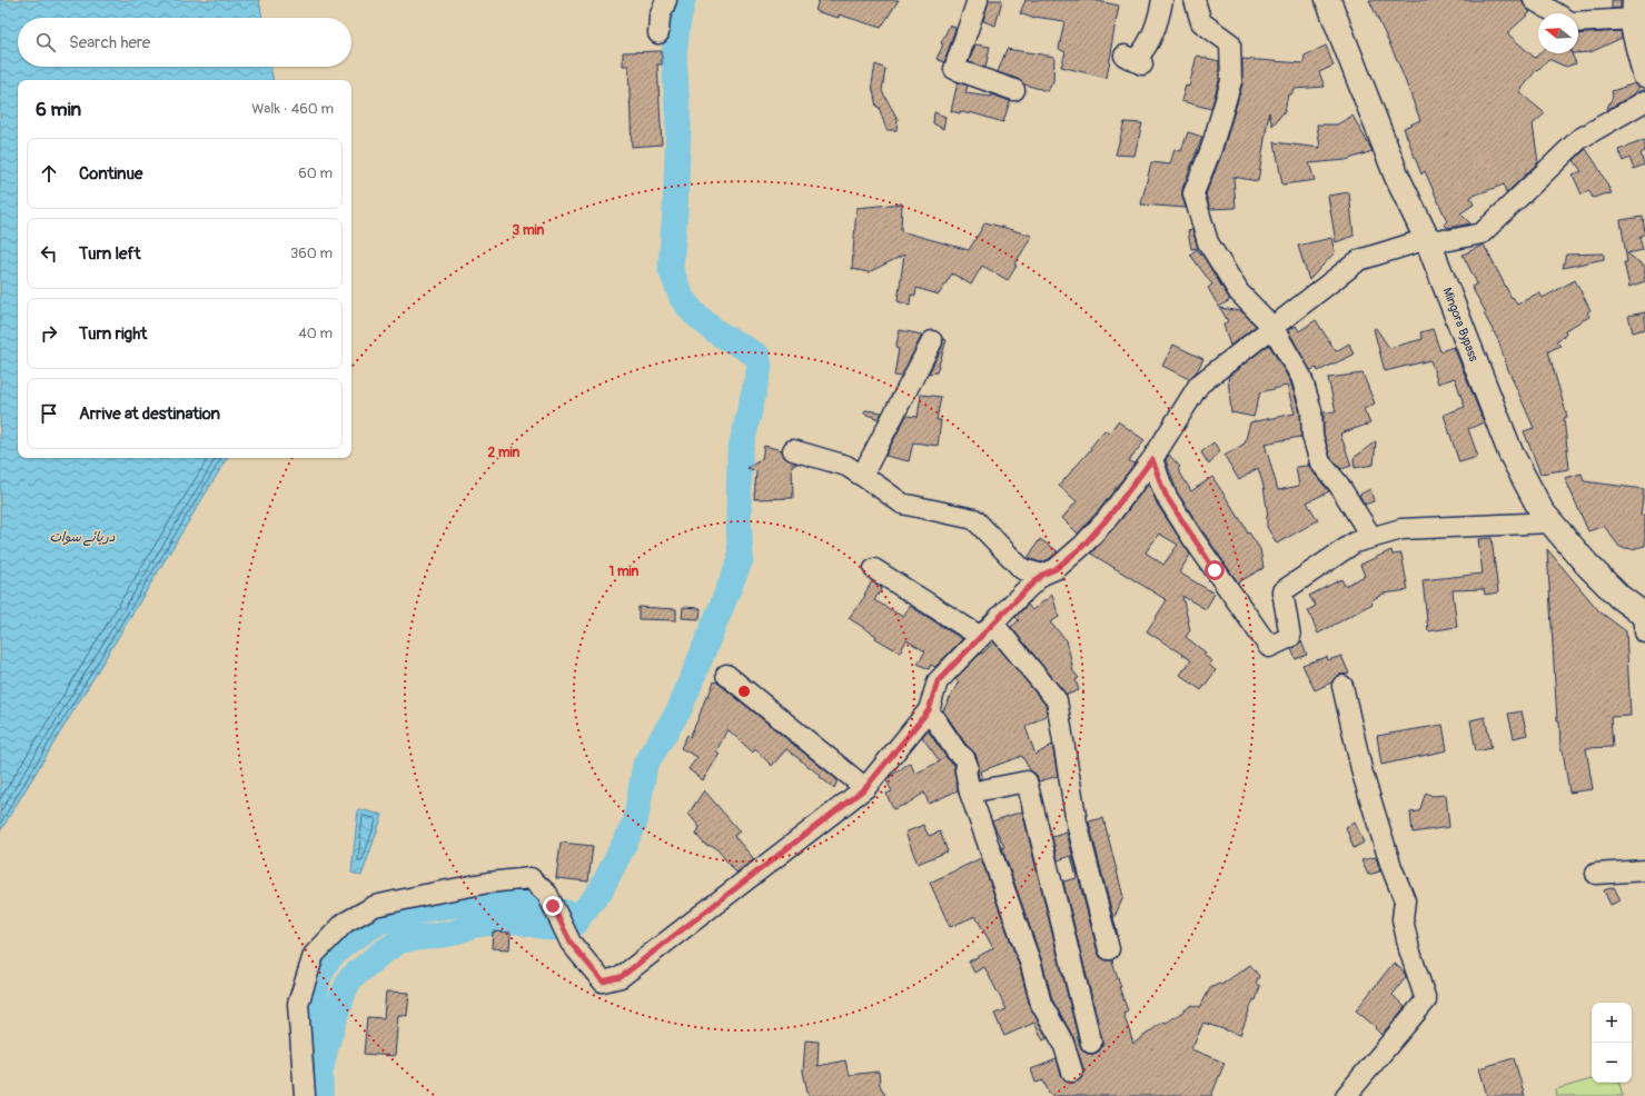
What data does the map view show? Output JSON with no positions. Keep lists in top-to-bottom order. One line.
{"streets":{"main road":["Mingora Bypass"]},"water":["دریائے سوات"],"north":"left","page":{"search":"Search here","heading":["6 min","Walk · 460 m"],"list":[["Continue","60 m"],["Turn left","360 m"],["Turn right","40 m"],"Arrive at destination"],"map_buttons":["+","−"]},"rings":["3 min","2 min","1 min"]}
